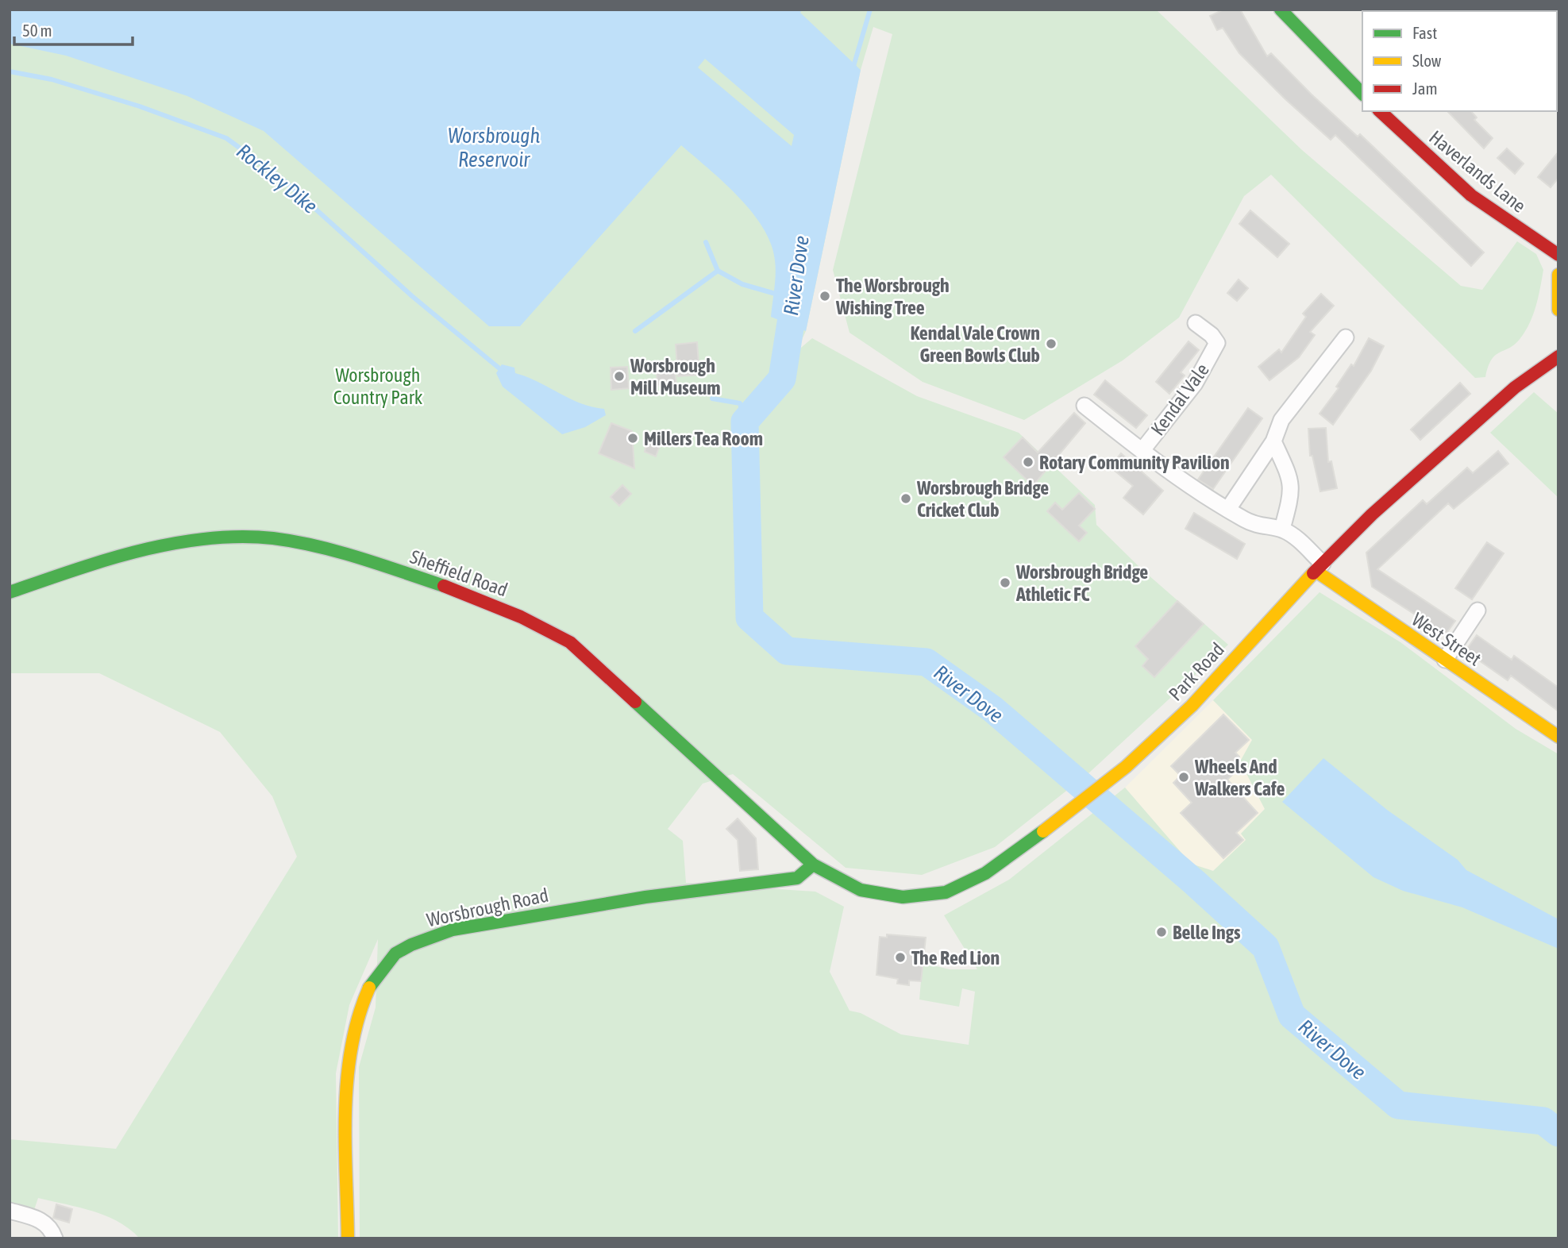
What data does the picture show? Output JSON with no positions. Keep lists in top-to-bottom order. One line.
{"streets":{"main road":["Haverlands Lane","Sheffield Road","West Street","Park Road","Worsbrough Road"],"street":["Kendal Vale"]},"crossings":[["Sheffield Road","Park Road"],["Sheffield Road","Worsbrough Road"],["West Street","Park Road"],["Park Road","Worsbrough Road"]],"water":["Worsbrough Reservoir","Rockley Dike","River Dove"],"parks":["Worsbrough Country Park"],"places":["The Worsbrough Wishing Tree","Kendal Vale Crown Green Bowls Club","Worsbrough Mill Museum","Millers Tea Room","Rotary Community Pavilion","Worsbrough Bridge Cricket Club","Worsbrough Bridge Athletic FC","Wheels And Walkers Cafe","Belle Ings","The Red Lion"],"legend":["Fast","Slow","Jam"],"scale_bar":"50 m"}
